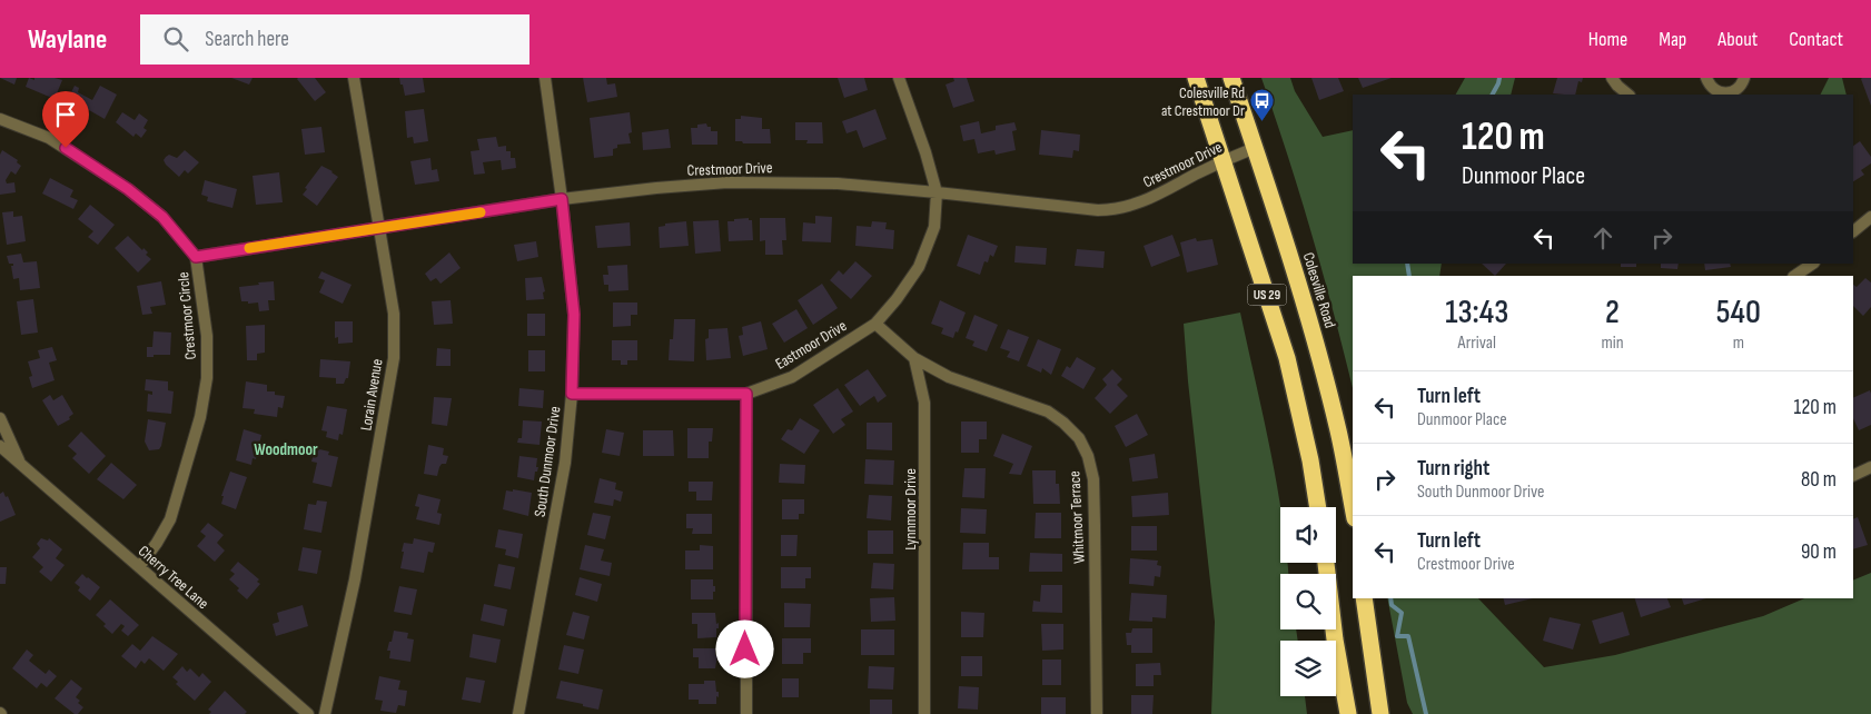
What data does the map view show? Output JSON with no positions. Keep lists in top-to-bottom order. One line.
{"streets":{"highway":["Colesville Road","US 29"],"street":["Crestmoor Drive","Crestmoor Circle","Eastmoor Drive","Lorain Avenue","South Dunmoor Drive","Lynnmoor Drive","Whitmoor Terrace","Cherry Tree Lane"]},"crossings":[["Crestmoor Drive","Colesville Road"],["Crestmoor Drive","US 29"],["Crestmoor Drive","Crestmoor Circle"],["Crestmoor Drive","Eastmoor Drive"],["Crestmoor Drive","Lorain Avenue"],["Crestmoor Drive","South Dunmoor Drive"],["Crestmoor Circle","Cherry Tree Lane"],["Lynnmoor Drive","Whitmoor Terrace"]],"districts":["Woodmoor"],"places":{"bus stop":["Colesville Rd at Crestmoor Dr"]},"page":{"header":"Waylane","search":"Search here","nav":["Home","Map","About","Contact"],"turn":["120 m","Dunmoor Place"],"eta":["13:43","Arrival","2","min","540","m"],"list":[{"name":"Turn left","note":"Dunmoor Place","value":"120 m"},{"name":"Turn right","note":"South Dunmoor Drive","value":"80 m"},{"name":"Turn left","note":"Crestmoor Drive","value":"90 m"}]}}
